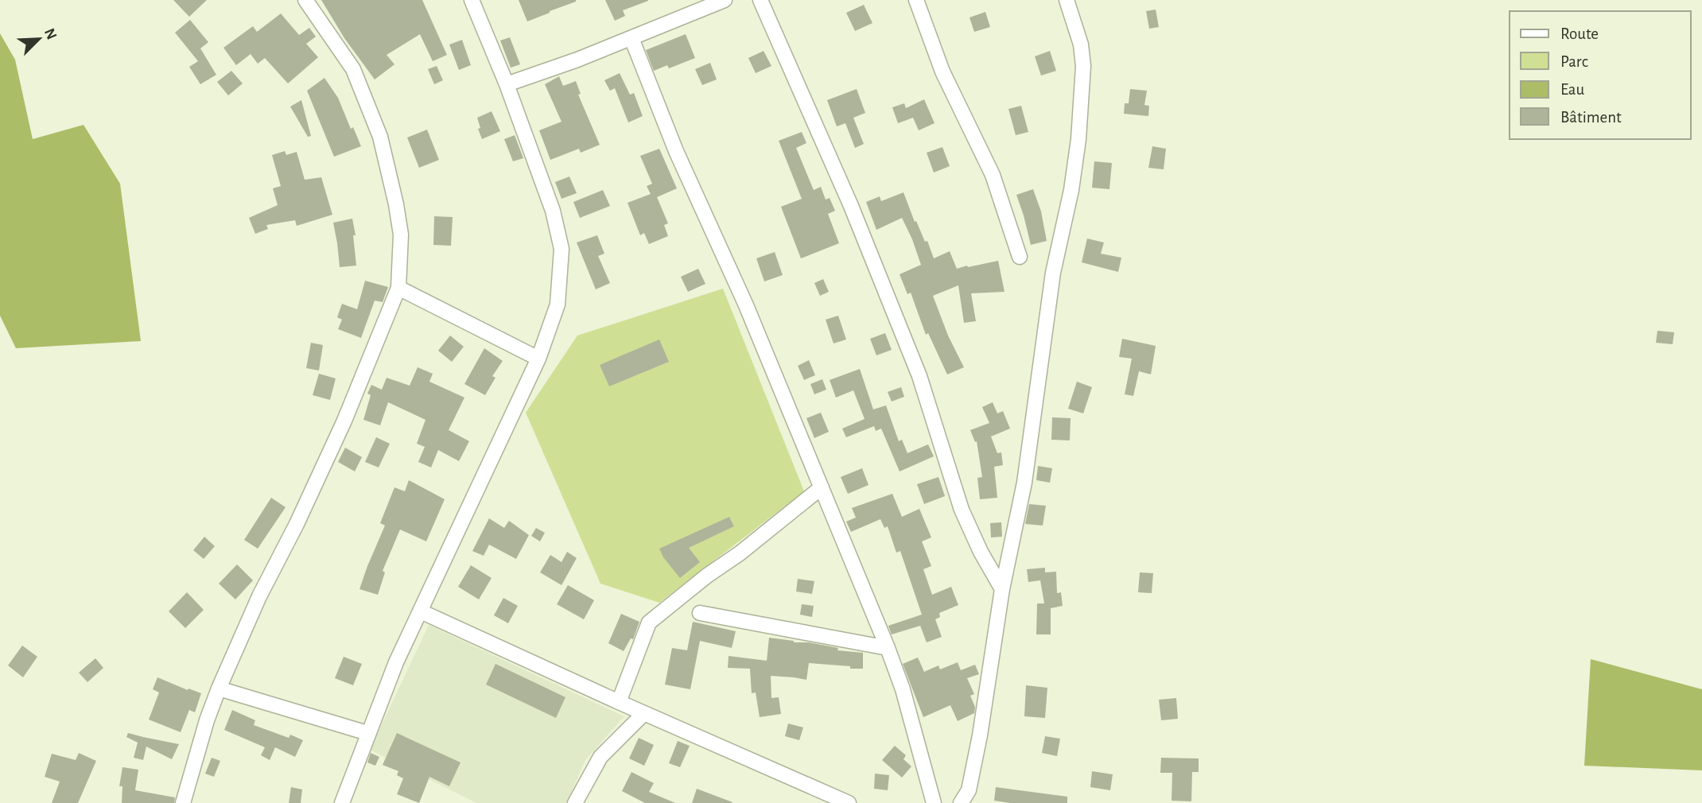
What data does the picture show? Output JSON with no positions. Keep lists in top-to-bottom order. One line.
{"legend":["Route","Parc","Eau","Bâtiment"],"north":"top right"}
